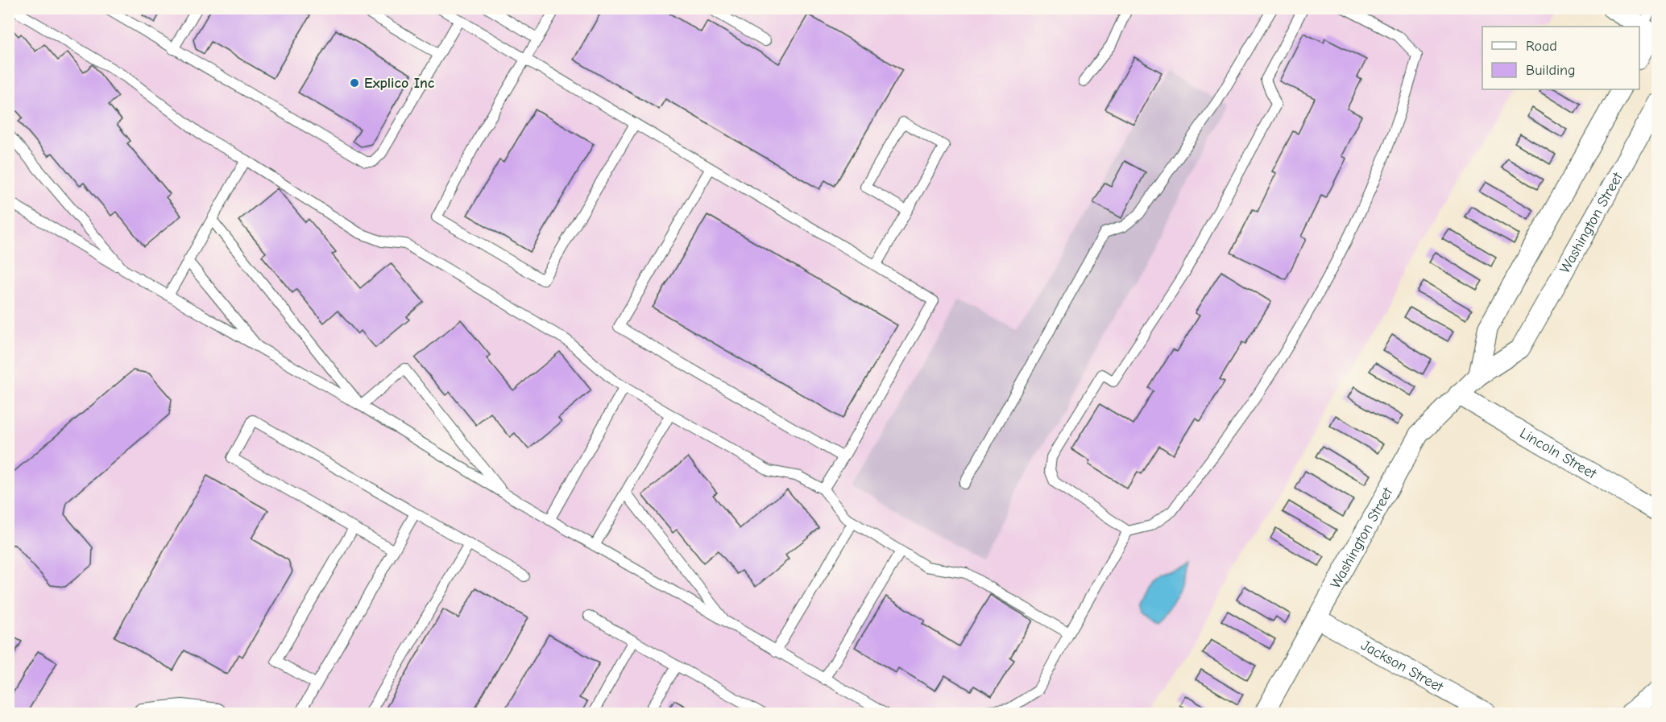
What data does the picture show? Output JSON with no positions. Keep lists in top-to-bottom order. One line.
{"streets":{"street":["Washington Street","Lincoln Street","Jackson Street"]},"crossings":[["Washington Street","Lincoln Street"],["Washington Street","Jackson Street"]],"places":["Explico Inc"],"legend":["Road","Building"]}
